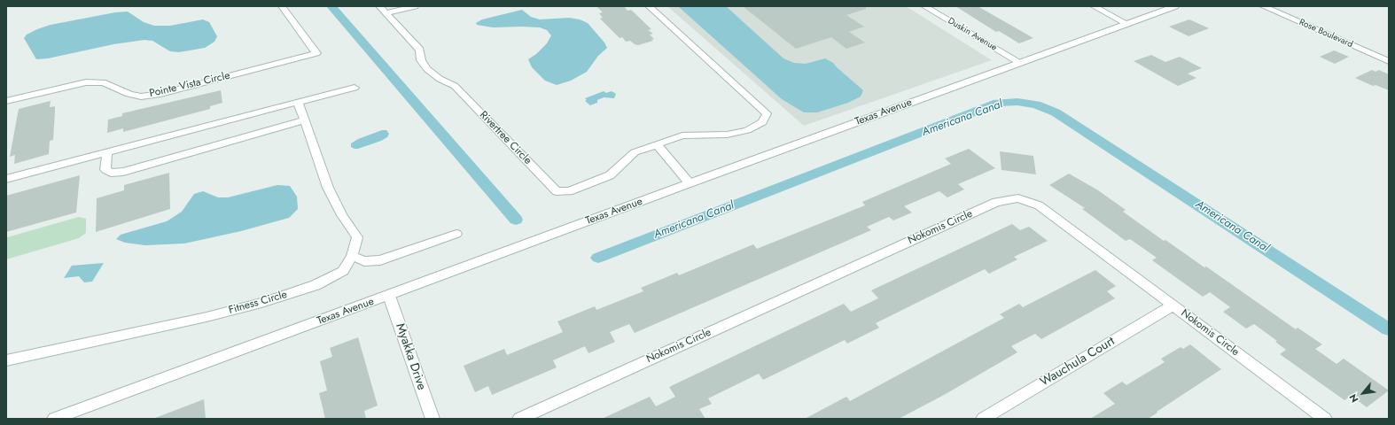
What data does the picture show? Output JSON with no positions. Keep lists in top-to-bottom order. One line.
{"streets":{"street":["Rose Boulevard","Duskin Avenue","Pointe Vista Circle","Texas Avenue","Rivertree Circle","Nokomis Circle","Fitness Circle","Myakka Drive","Wauchula Court"]},"crossings":[["Duskin Avenue","Texas Avenue"],["Texas Avenue","Myakka Drive"],["Nokomis Circle","Wauchula Court"]],"water":["Americana Canal"],"north":"bottom left"}
